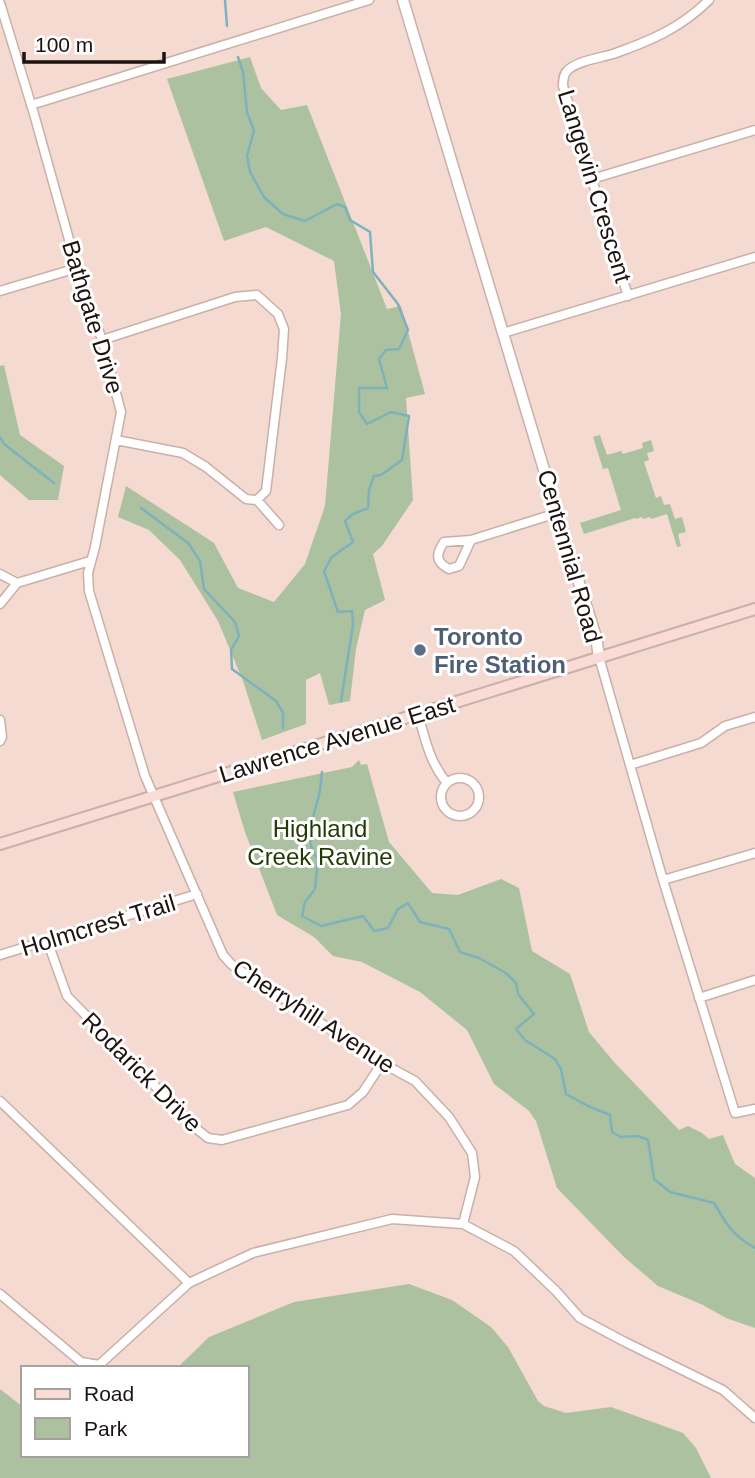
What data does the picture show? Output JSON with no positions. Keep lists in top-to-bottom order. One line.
{"streets":{"main road":["Lawrence Avenue East"],"street":["Langevin Crescent","Bathgate Drive","Centennial Road","Holmcrest Trail","Cherryhill Avenue","Rodarick Drive"]},"crossings":[["Bathgate Drive","Lawrence Avenue East"],["Bathgate Drive","Cherryhill Avenue"],["Centennial Road","Lawrence Avenue East"],["Lawrence Avenue East","Cherryhill Avenue"],["Holmcrest Trail","Cherryhill Avenue"],["Holmcrest Trail","Rodarick Drive"],["Cherryhill Avenue","Rodarick Drive"]],"parks":["Highland Creek Ravine"],"places":["Toronto Fire Station"],"legend":["Road","Park"],"scale_bar":"100 m"}
